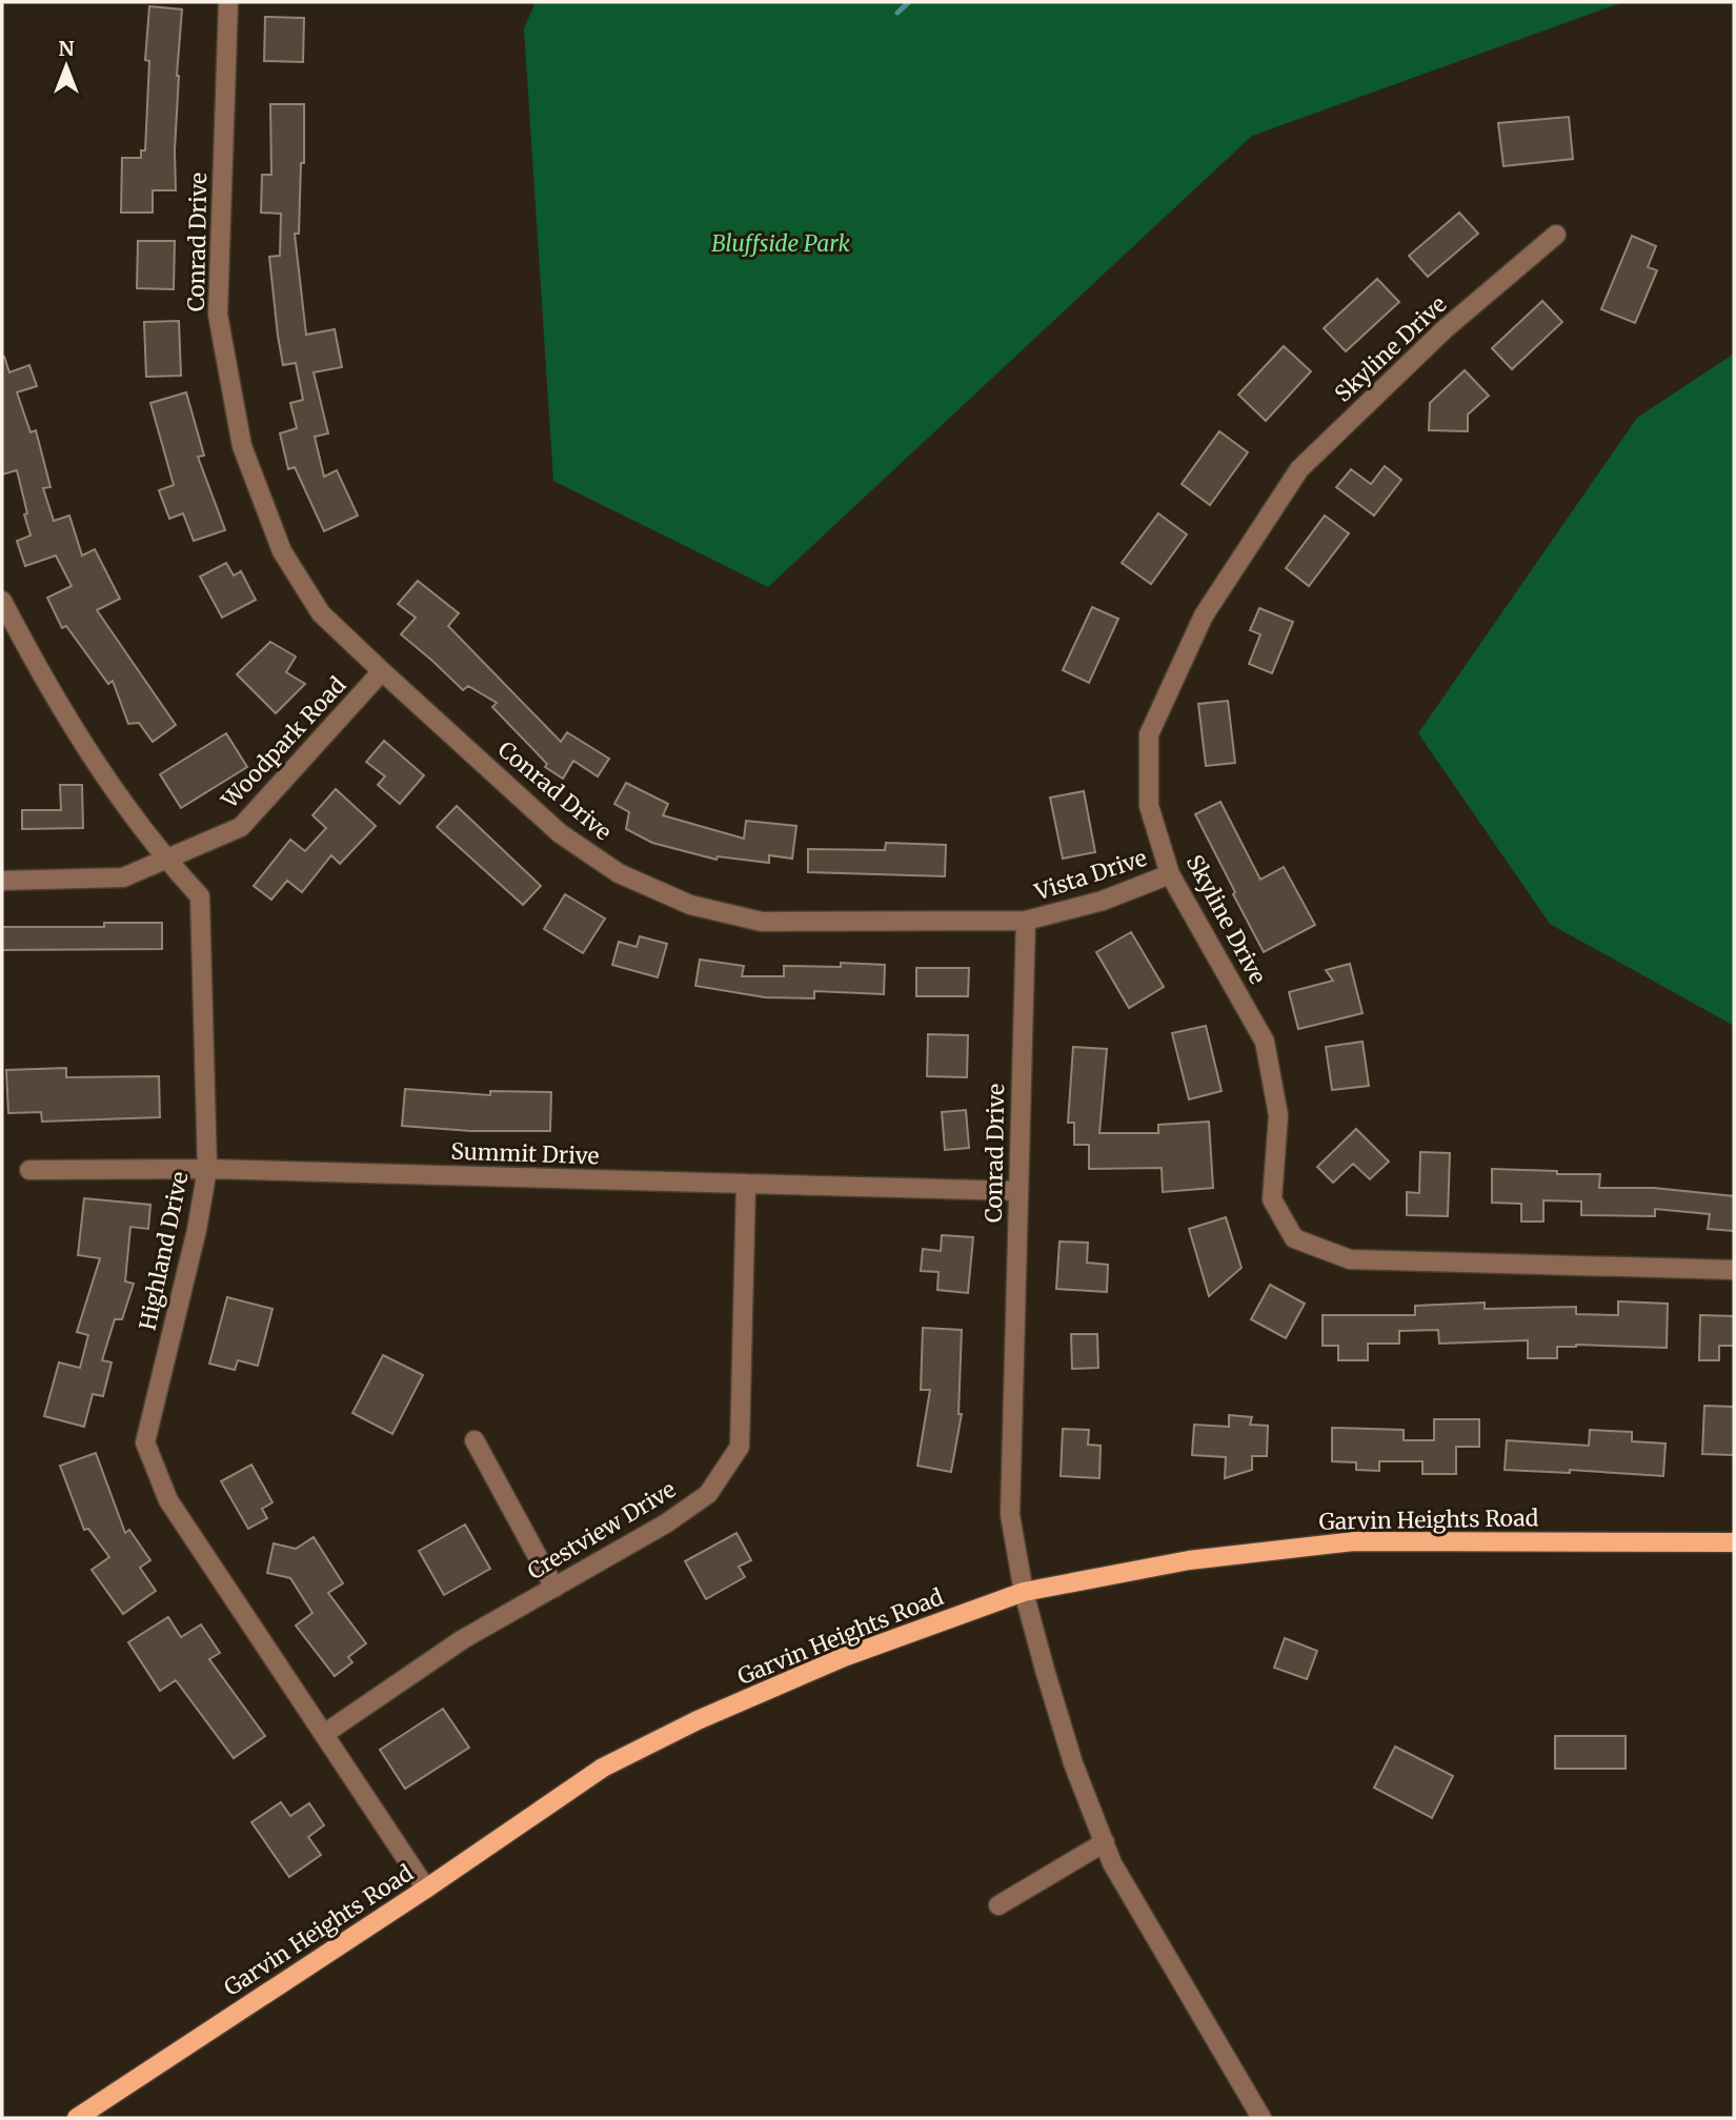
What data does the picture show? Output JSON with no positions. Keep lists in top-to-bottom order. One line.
{"streets":{"main road":["Garvin Heights Road"],"street":["Conrad Drive","Skyline Drive","Woodpark Road","Vista Drive","Summit Drive","Highland Drive","Crestview Drive"]},"crossings":[["Conrad Drive","Woodpark Road"],["Conrad Drive","Vista Drive"],["Conrad Drive","Summit Drive"],["Conrad Drive","Garvin Heights Road"],["Skyline Drive","Vista Drive"],["Woodpark Road","Highland Drive"],["Summit Drive","Highland Drive"],["Summit Drive","Crestview Drive"],["Highland Drive","Garvin Heights Road"],["Highland Drive","Crestview Drive"]],"parks":["Bluffside Park"],"north":"top"}
